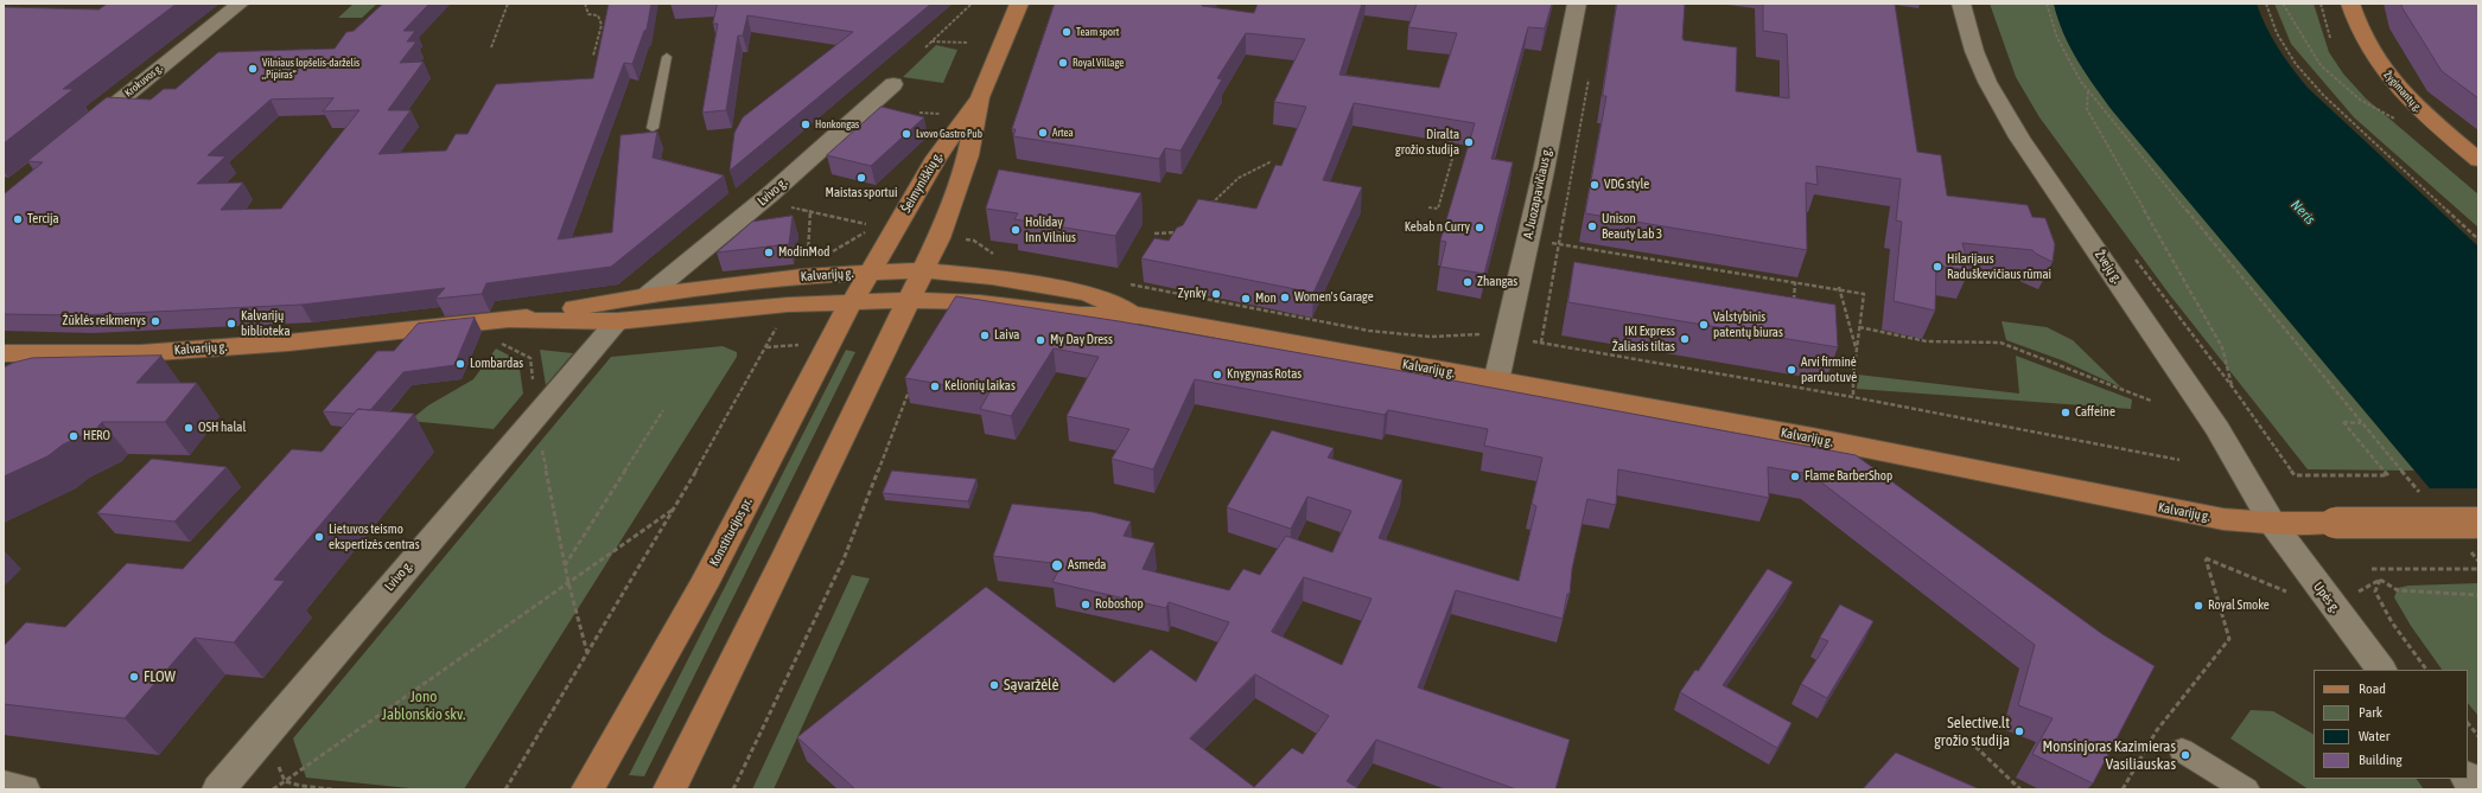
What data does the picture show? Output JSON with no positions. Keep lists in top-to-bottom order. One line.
{"streets":{"main road":["Žygimantų g.","Šeimyniškių g.","Kalvarijų g.","Konstitucijos pr."],"street":["Krokuvos g.","Lvivo g.","A. Juozapavičiaus g.","Žvejų g.","Upės g."]},"crossings":[["Šeimyniškių g.","Kalvarijų g."],["Šeimyniškių g.","Konstitucijos pr."],["Lvivo g.","Kalvarijų g."],["A. Juozapavičiaus g.","Kalvarijų g."],["Žvejų g.","Kalvarijų g."],["Žvejų g.","Upės g."],["Kalvarijų g.","Konstitucijos pr."],["Kalvarijų g.","Upės g."]],"water":["Neris"],"parks":["Jono Jablonskio skv."],"places":["Team sport","Royal Village","Vilniaus lopšelis-darželis „Pipiras“","Honkongas","Artea","Lvovo Gastro Pub","Diralta grožio studija","Maistas sportui","VDG style","Tercija","Unison Beauty Lab 3","Kebab n Curry","Holiday Inn Vilnius","ModinMod","Hilarijaus Raduškevičiaus rūmai","Zhangas","Zynky","Women's Garage","Mon","Žūklės reikmenys","Kalvarijų biblioteka","Valstybinis patentų biuras","Laiva","IKI Express Žaliasis tiltas","My Day Dress","Lombardas","Arvi firminė parduotuvė","Knygynas Rotas","Kelionių laikas","Caffeine","OSH halal","HERO","Flame BarberShop","Lietuvos teismo ekspertizės centras","Asmeda","Roboshop","Royal Smoke","FLOW","Sąvaržėlė","Selective.lt grožio studija","Monsinjoras Kazimieras Vasiliauskas"],"legend":["Road","Park","Water","Building"]}
